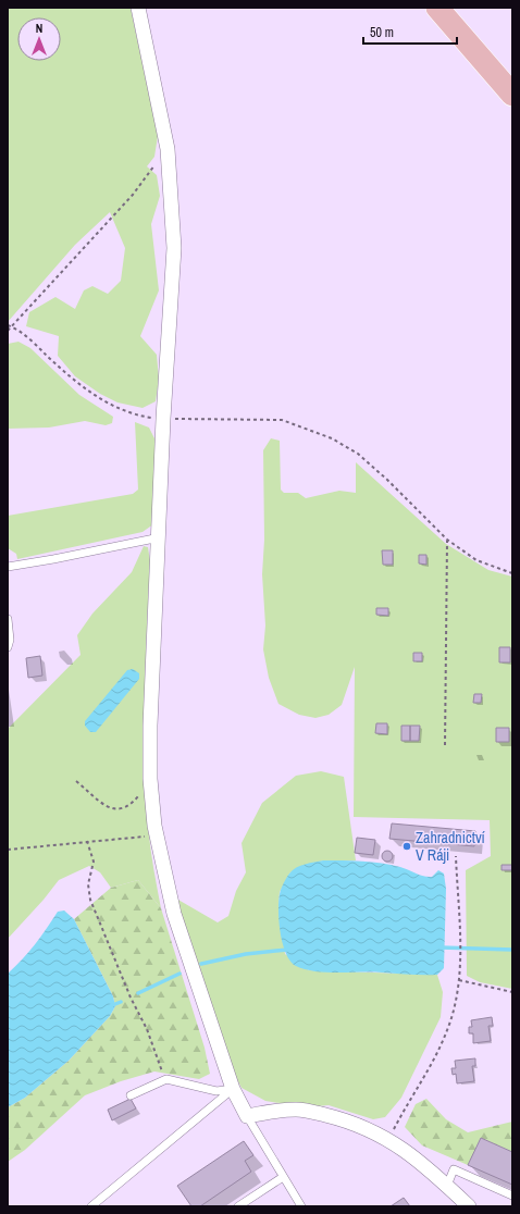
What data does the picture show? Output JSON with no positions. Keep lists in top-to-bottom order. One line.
{"places":["Zahradnictví V Ráji"],"scale_bar":"50 m","north":"top"}
